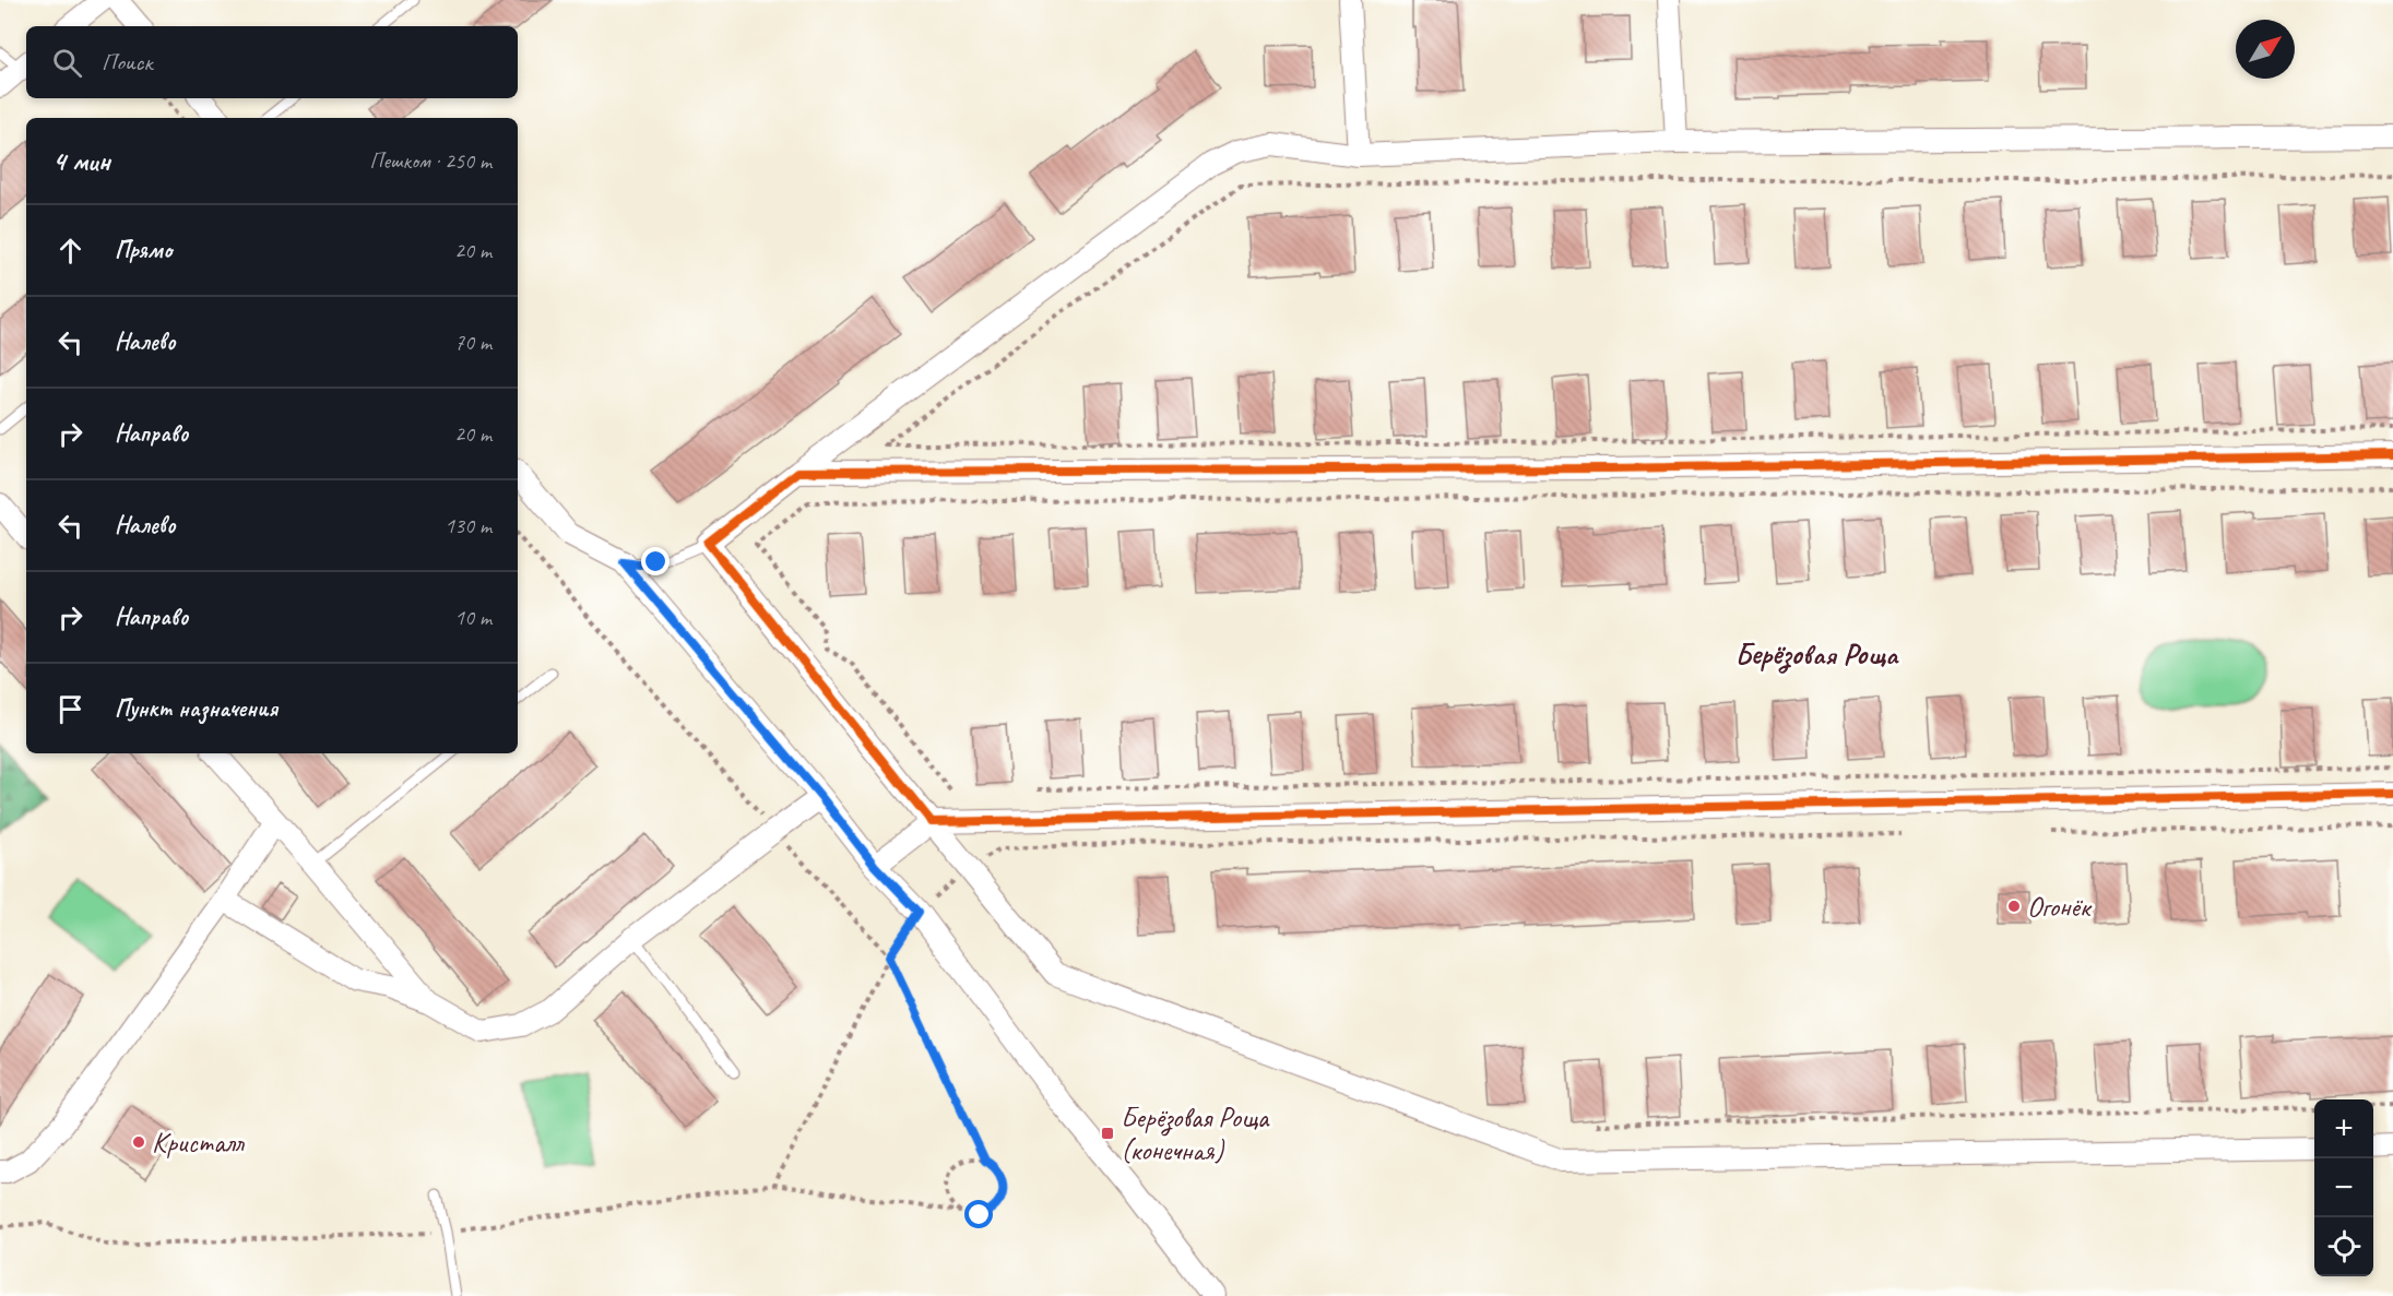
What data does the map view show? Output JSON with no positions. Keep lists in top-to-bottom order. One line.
{"districts":["Берёзовая Роща"],"places":{"other":["Огонёк","Кристалл"],"transit":["Берёзовая Роща (конечная)"]},"north":"top right","page":{"search":"Поиск","heading":["4 мин","Пешком · 250 m"],"list":[["Прямо","20 m"],["Налево","70 m"],["Направо","20 m"],["Налево","130 m"],["Направо","10 m"],"Пункт назначения"],"map_buttons":["+","−"]}}
